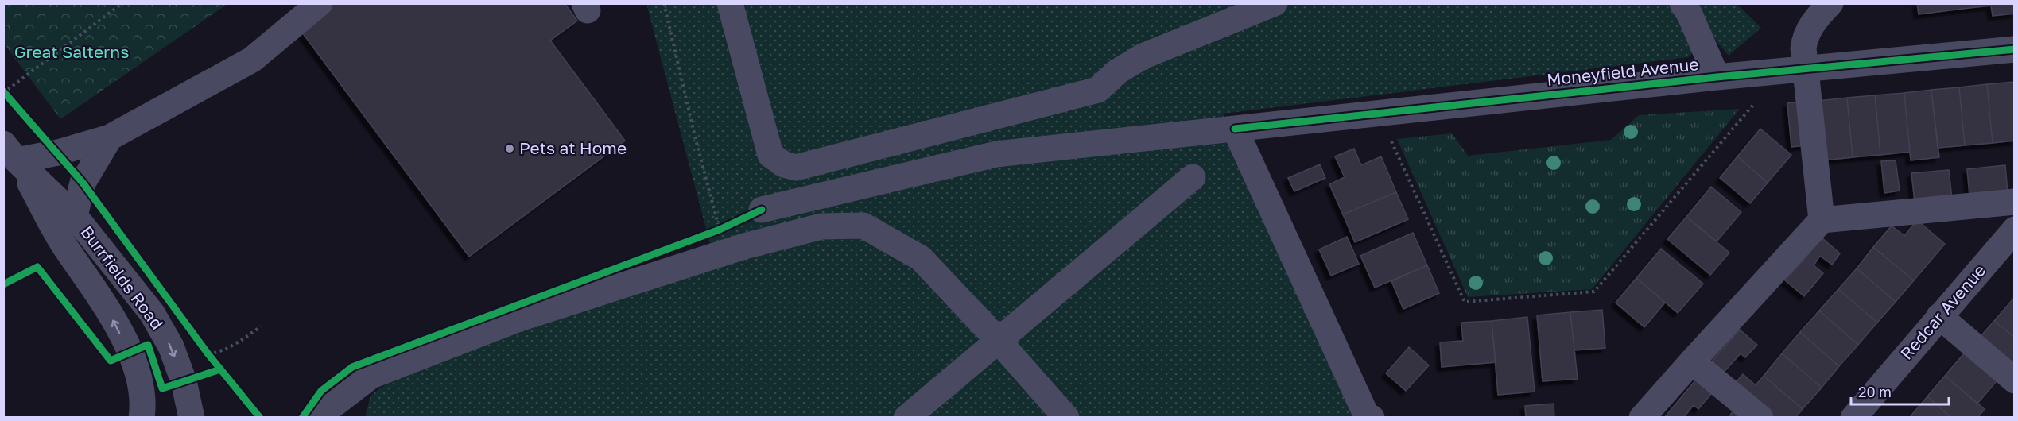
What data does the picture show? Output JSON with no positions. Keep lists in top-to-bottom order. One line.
{"streets":{"street":["Moneyfield Avenue","Burrfields Road","Redcar Avenue"]},"parks":["Great Salterns"],"places":["Pets at Home"],"scale_bar":"20 m"}
